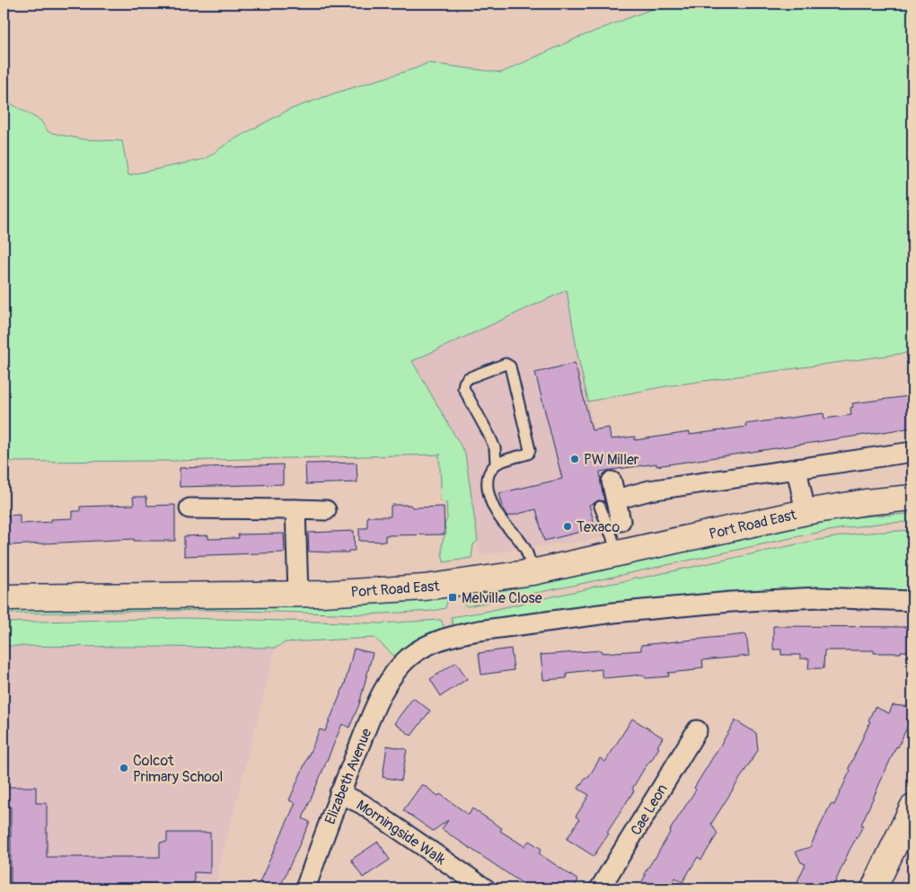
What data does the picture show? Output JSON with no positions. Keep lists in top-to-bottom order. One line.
{"streets":{"main road":["Port Road East"],"street":["Elizabeth Avenue","Cae Leon","Morningside Walk"]},"crossings":[["Elizabeth Avenue","Morningside Walk"]],"places":{"other":["PW Miller","Texaco","Colcot Primary School"],"transit":["Melville Close"]}}
